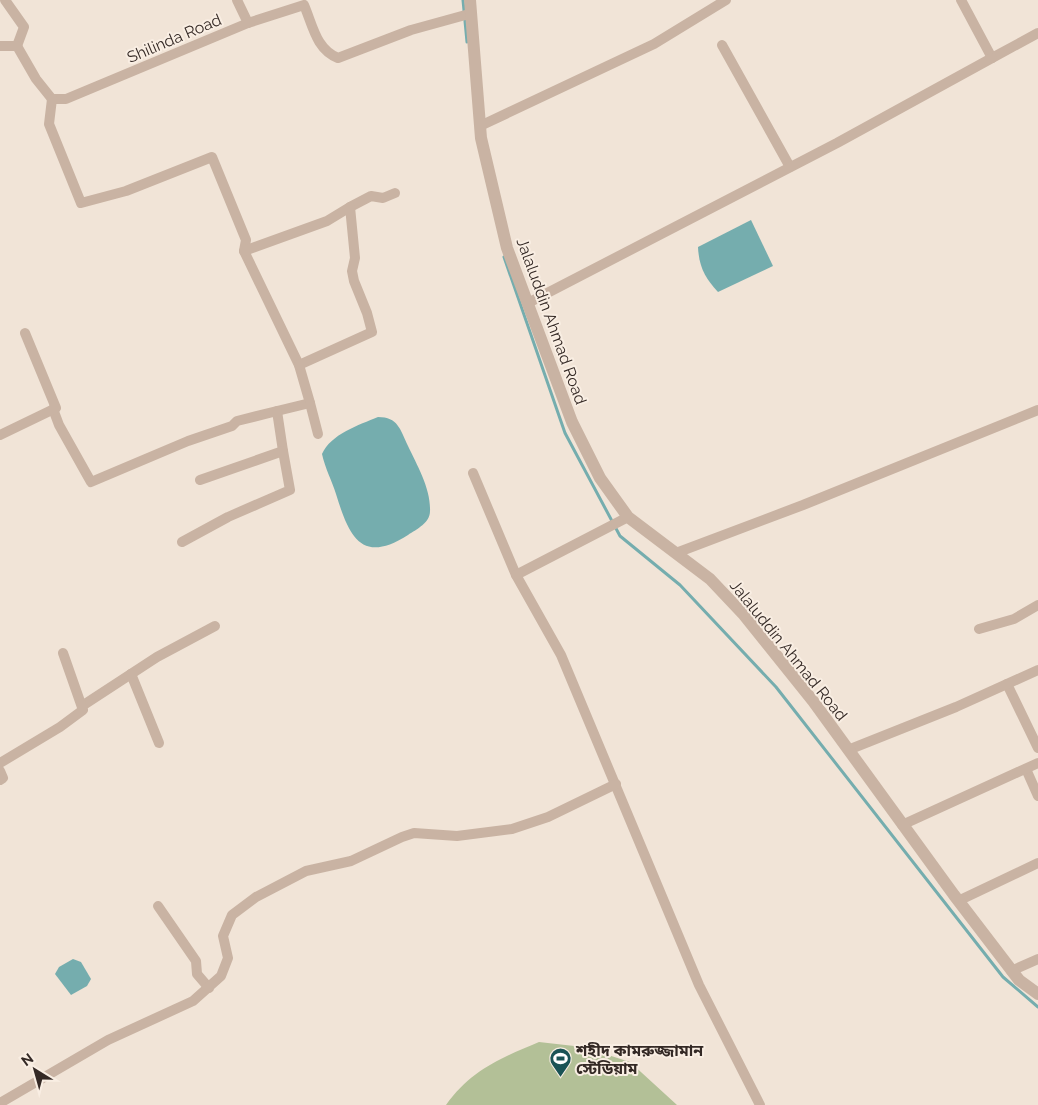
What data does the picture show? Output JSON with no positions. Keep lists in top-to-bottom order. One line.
{"streets":{"street":["Shilinda Road","Jalaluddin Ahmad Road"]},"crossings":[["Shilinda Road","Jalaluddin Ahmad Road"]],"places":{"sports":["শহীদ কামরুজ্জামান স্টেডিয়াম"]},"north":"top left"}
